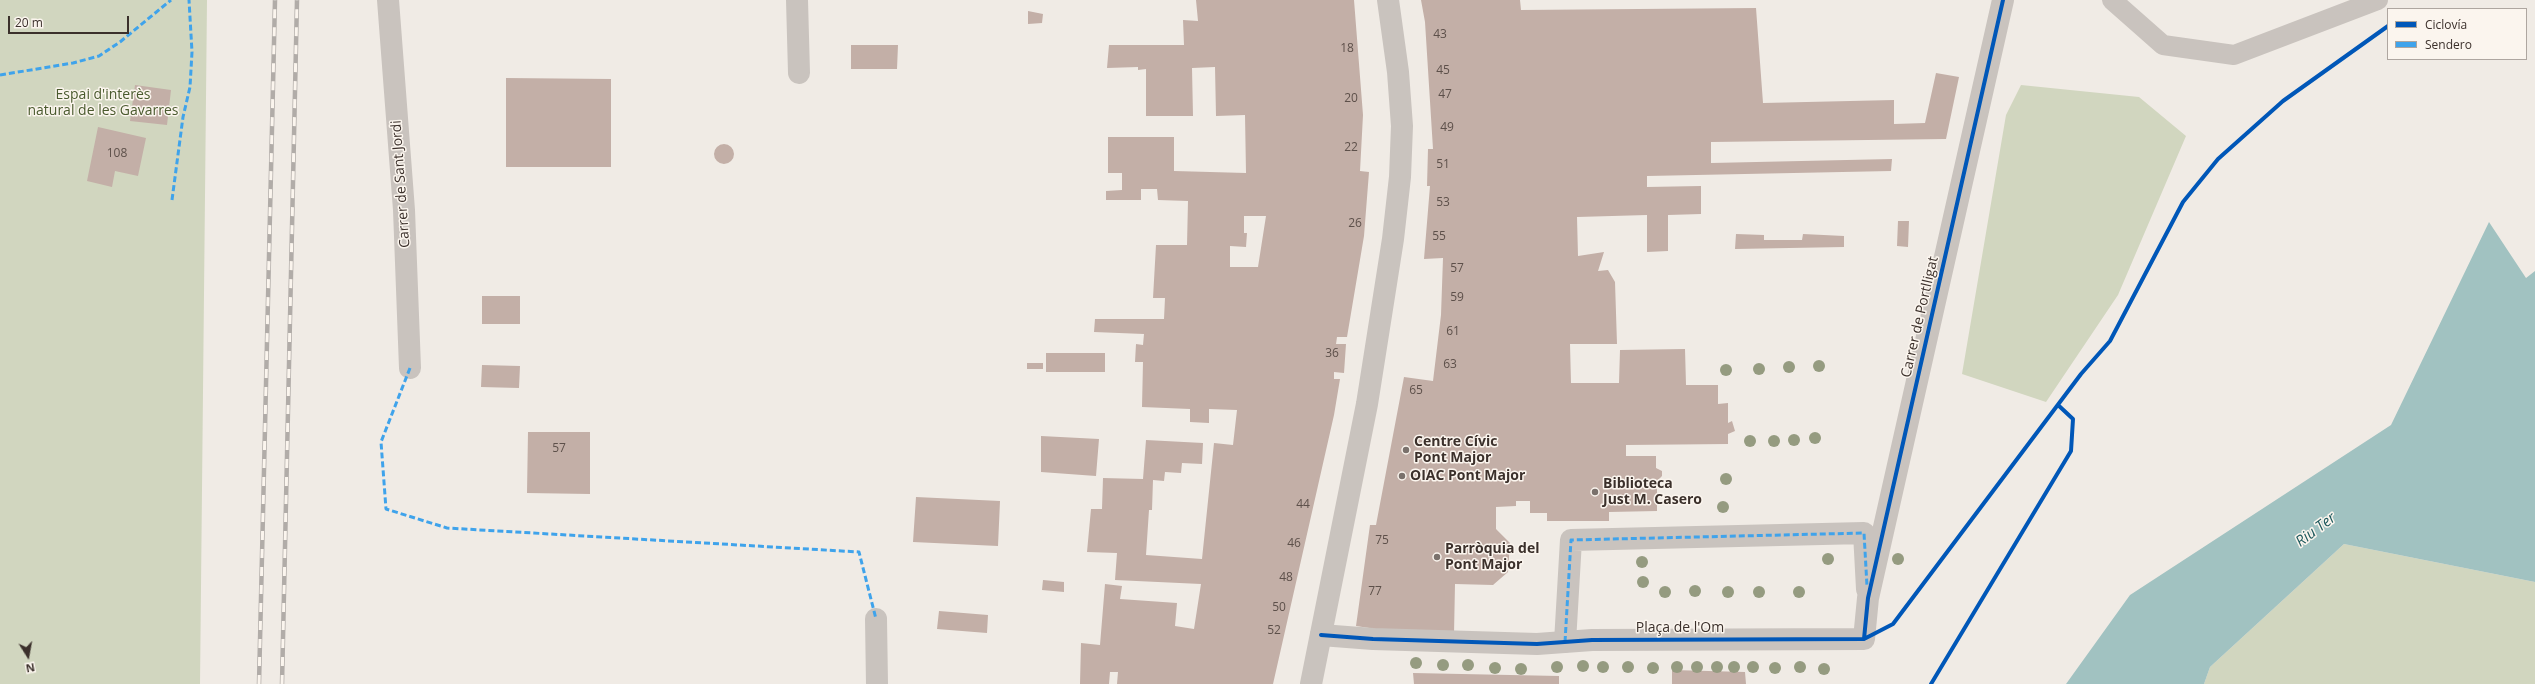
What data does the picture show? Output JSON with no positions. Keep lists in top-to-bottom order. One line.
{"streets":{"street":["Carrer de Sant Jordi","Carrer de Portlligat","Plaça de l'Om"]},"crossings":[["Carrer de Portlligat","Plaça de l'Om"]],"water":["Riu Ter"],"parks":["Espai d'interès natural de les Gavarres"],"places":["Centre Cívic Pont Major","OIAC Pont Major","Biblioteca Just M. Casero","Parròquia del Pont Major"],"house_numbers":["43","18","45","47","20","49","22","108","51","53","26","55","57","59","61","36","63","65","57","44","75","46","48","77","50","52"],"legend":["Ciclovía","Sendero"],"scale_bar":"20 m","north":"bottom"}
